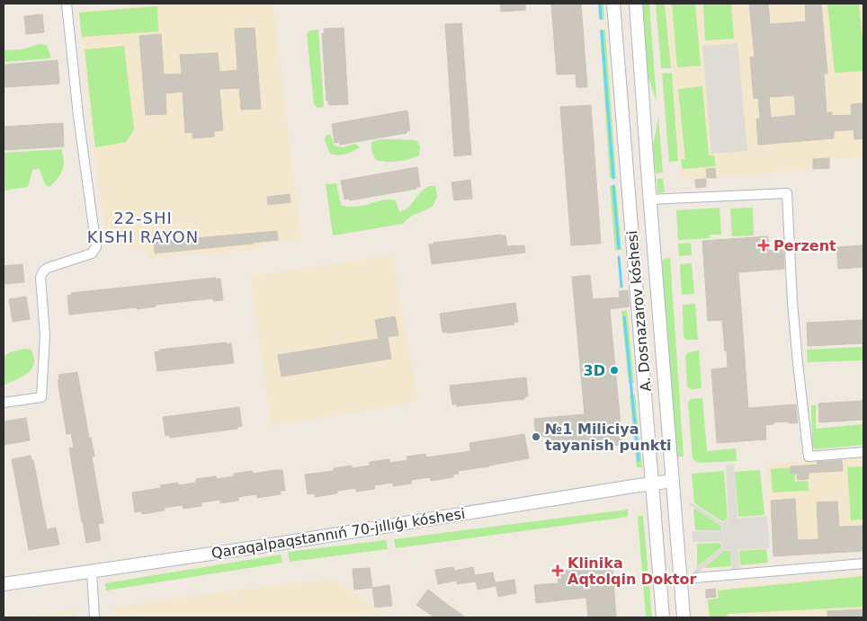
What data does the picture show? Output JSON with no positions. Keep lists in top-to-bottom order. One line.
{"streets":{"main road":["A. Dosnazarov kóshesi","Qaraqalpaqstannıń 70-jıllıǵı kóshesi"]},"crossings":[["A. Dosnazarov kóshesi","Qaraqalpaqstannıń 70-jıllıǵı kóshesi"]],"districts":["22-SHI KISHI RAYON"],"places":{"health":["Perzent","Klinika Aqtolqin Doktor"],"other":["3D","№1 Miliciya tayanish punkti"]}}
